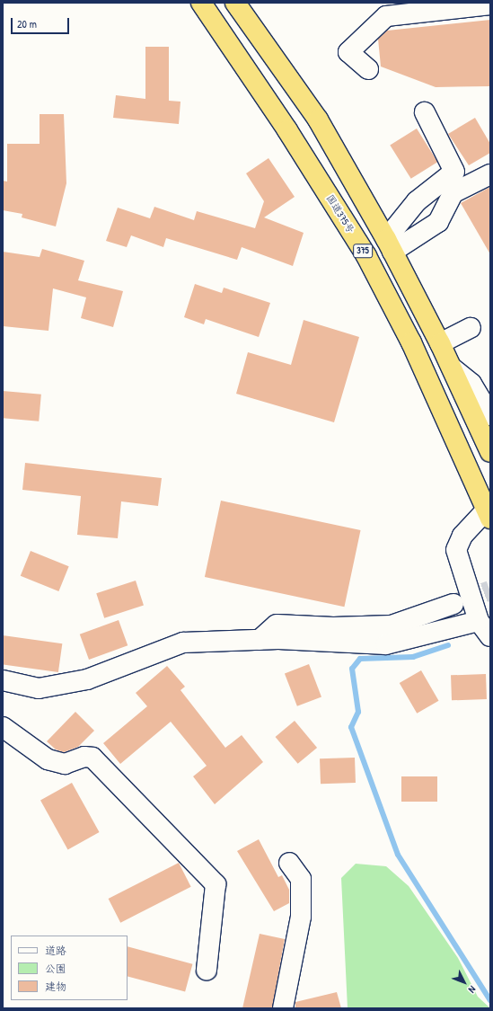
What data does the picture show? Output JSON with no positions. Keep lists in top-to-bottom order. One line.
{"streets":{"highway":["国道375号","375"]},"legend":["道路","公園","建物"],"scale_bar":"20 m","north":"bottom right"}
